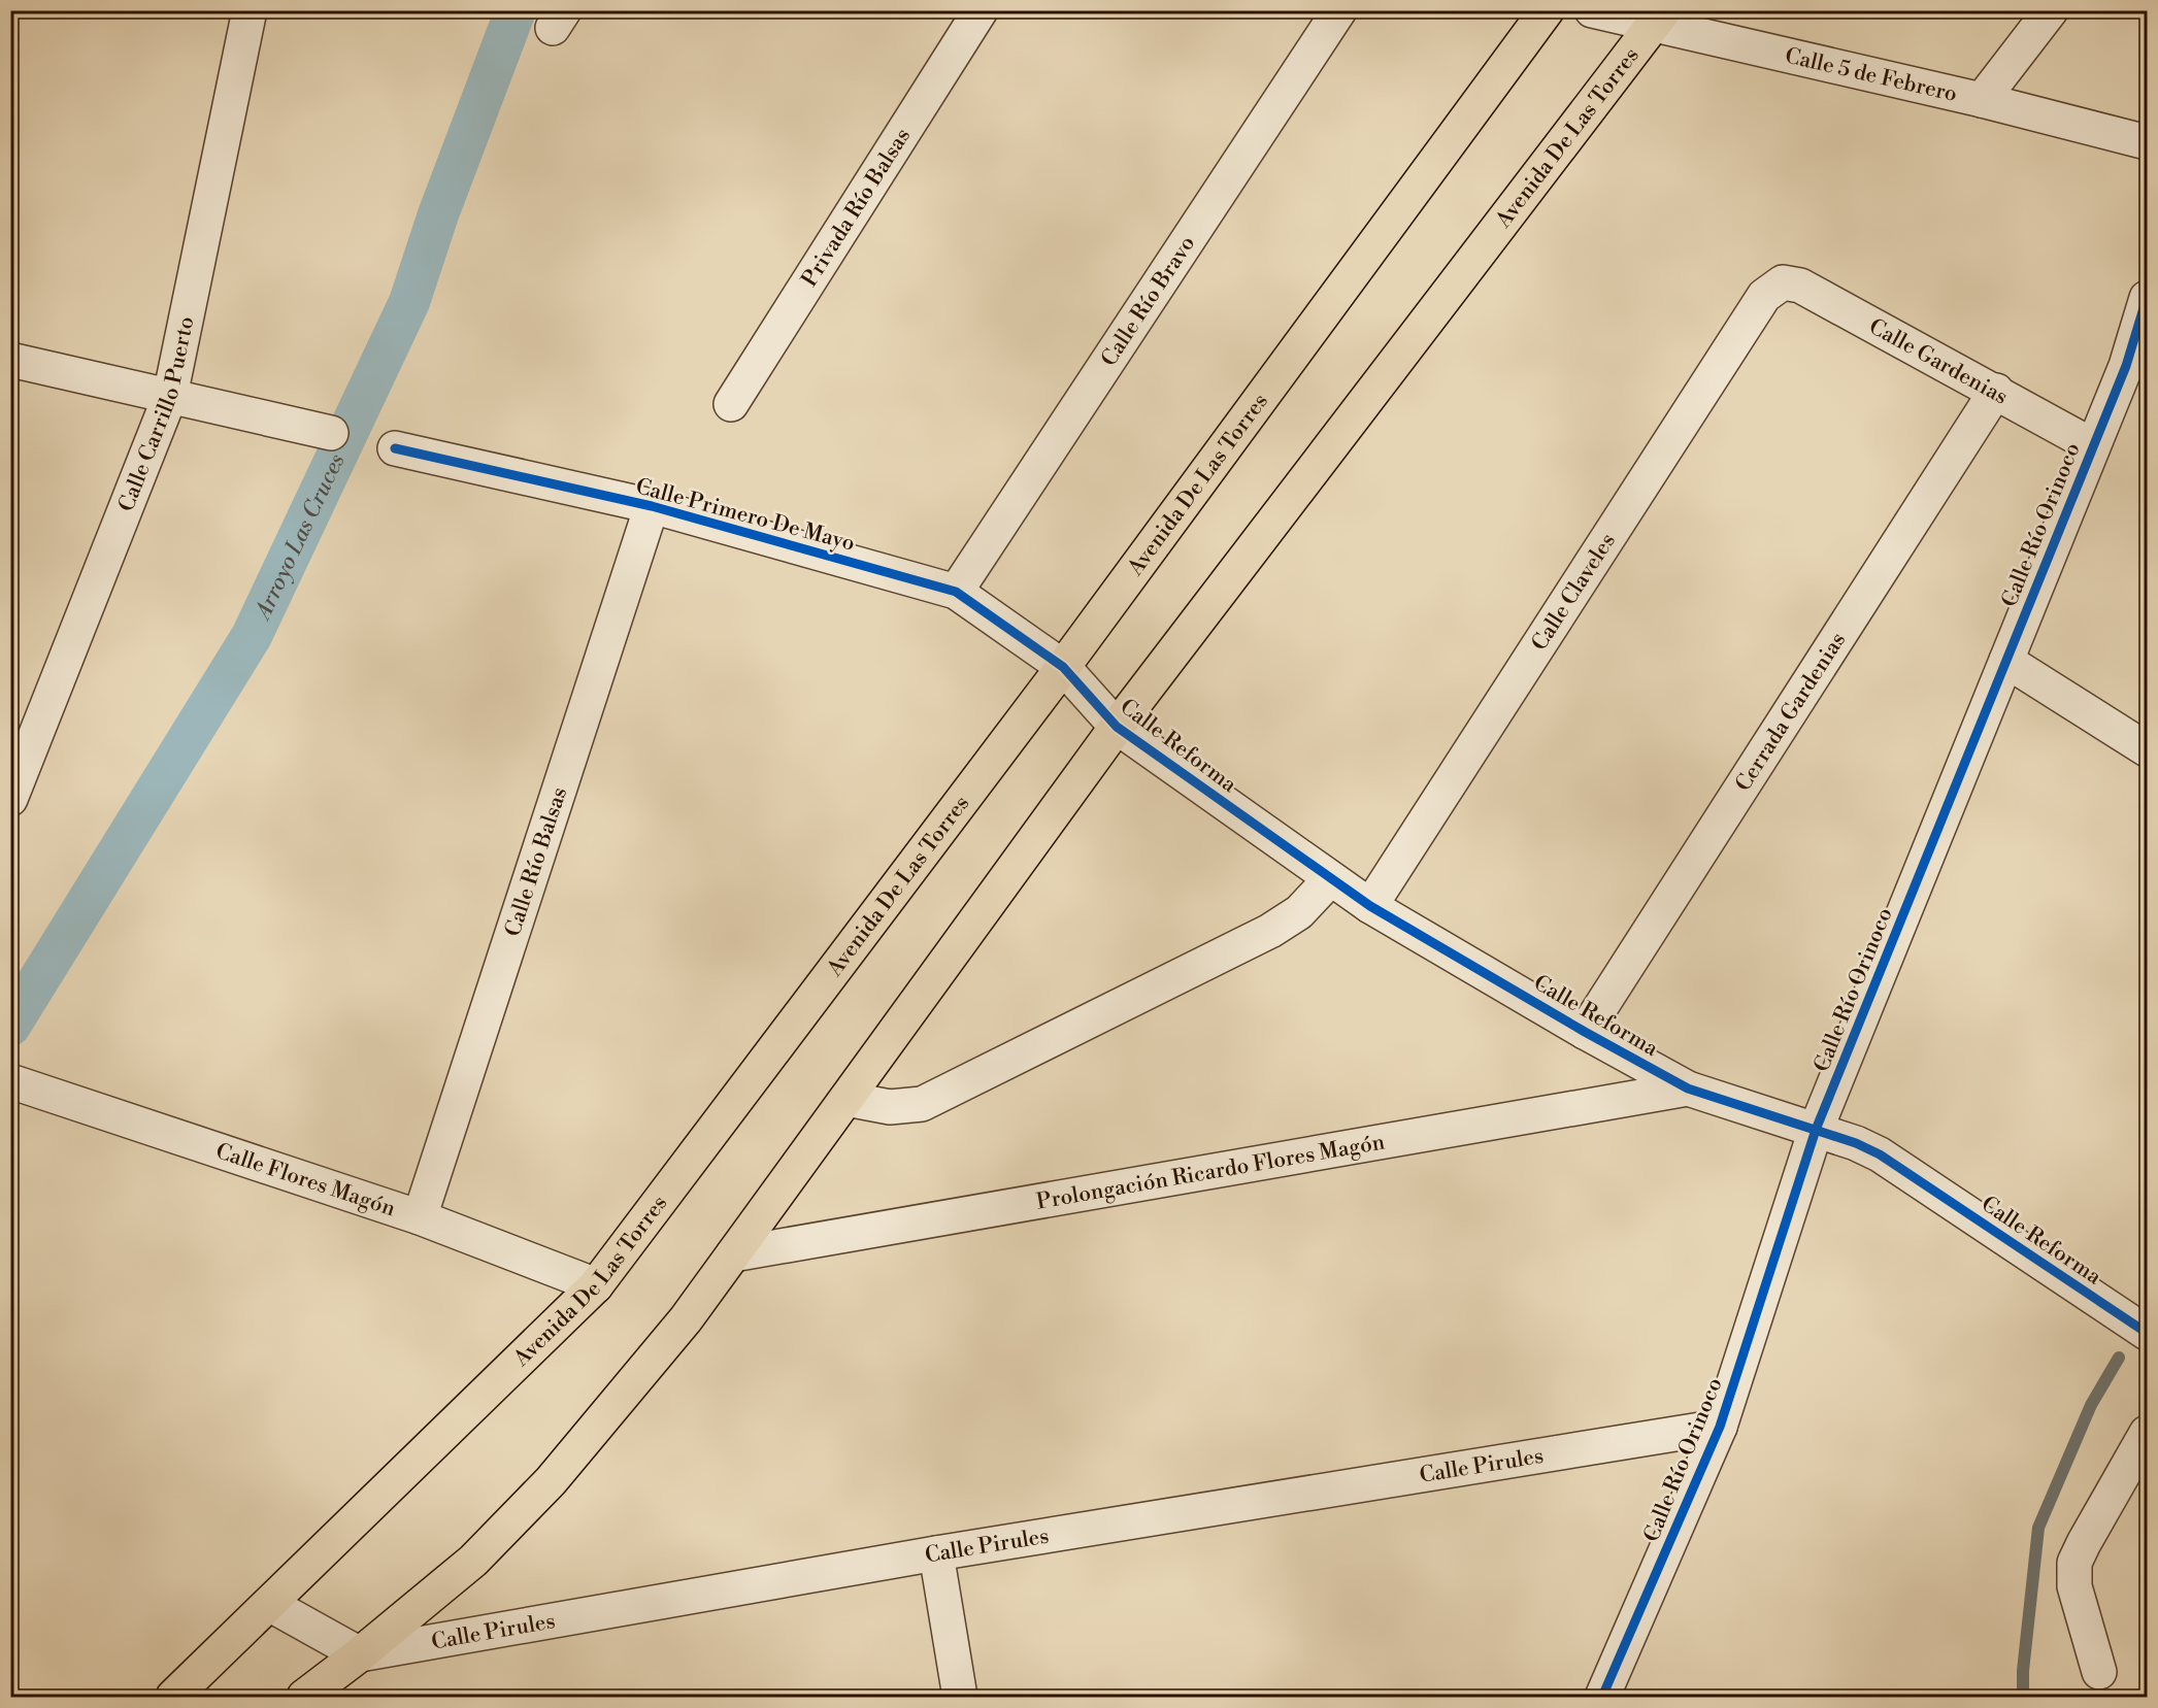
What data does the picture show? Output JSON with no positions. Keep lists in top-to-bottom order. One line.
{"streets":{"main road":["Avenida De Las Torres"],"street":["Calle 5 de Febrero","Privada Río Balsas","Calle Río Bravo","Calle Gardenias","Calle Carrillo Puerto","Calle Primero De Mayo","Calle Río Orinoco","Calle Claveles","Cerrada Gardenias","Calle Reforma","Calle Río Balsas","Prolongación Ricardo Flores Magón","Calle Flores Magón","Calle Pirules"]},"crossings":[["Calle 5 de Febrero","Avenida De Las Torres"],["Avenida De Las Torres","Calle Primero De Mayo"],["Avenida De Las Torres","Calle Reforma"],["Avenida De Las Torres","Prolongación Ricardo Flores Magón"],["Avenida De Las Torres","Calle Flores Magón"],["Avenida De Las Torres","Calle Pirules"],["Calle Río Bravo","Calle Primero De Mayo"],["Calle Gardenias","Calle Río Orinoco"],["Calle Gardenias","Calle Claveles"],["Calle Gardenias","Cerrada Gardenias"],["Calle Primero De Mayo","Calle Reforma"],["Calle Primero De Mayo","Calle Río Balsas"],["Calle Río Orinoco","Calle Reforma"],["Calle Río Orinoco","Calle Pirules"],["Calle Claveles","Calle Reforma"],["Cerrada Gardenias","Calle Reforma"],["Calle Reforma","Prolongación Ricardo Flores Magón"],["Calle Río Balsas","Calle Flores Magón"]],"water":["Arroyo Las Cruces"]}
